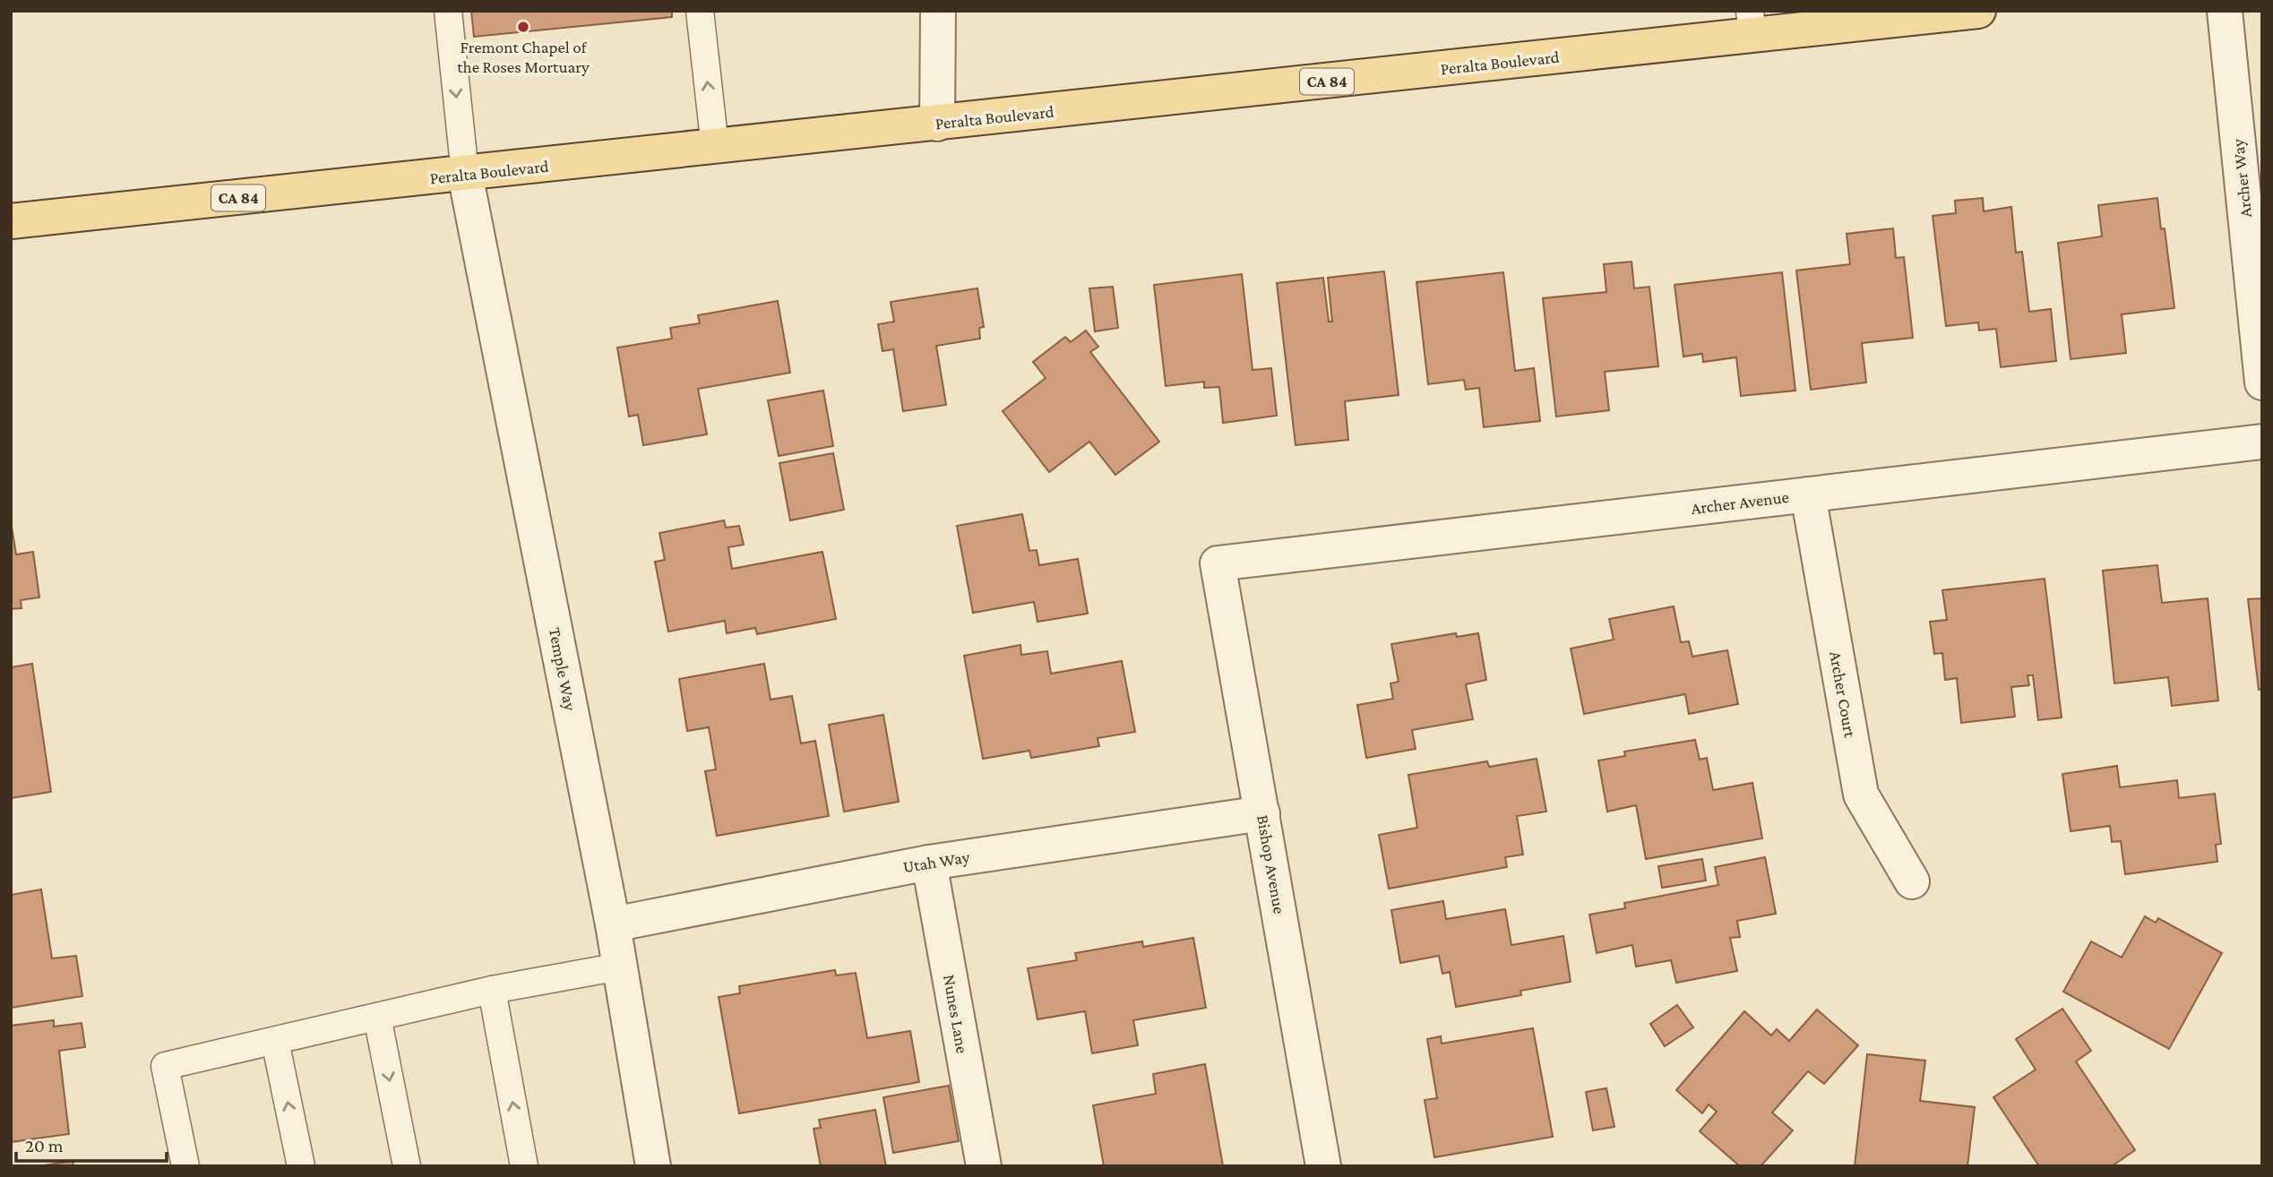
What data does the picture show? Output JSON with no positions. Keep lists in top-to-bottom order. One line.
{"streets":{"main road":["Peralta Boulevard","CA 84"],"street":["Archer Way","Archer Avenue","Temple Way","Archer Court","Utah Way","Bishop Avenue","Nunes Lane"]},"crossings":[["Peralta Boulevard","Temple Way"],["Archer Avenue","Archer Court"],["Archer Avenue","Bishop Avenue"],["Temple Way","Utah Way"],["Utah Way","Bishop Avenue"],["Utah Way","Nunes Lane"]],"places":["Fremont Chapel of the Roses Mortuary"],"scale_bar":"20 m"}
